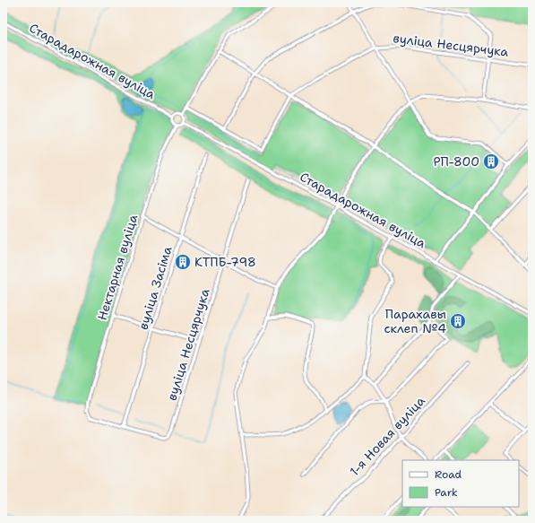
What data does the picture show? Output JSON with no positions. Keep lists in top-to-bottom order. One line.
{"streets":{"street":["вуліца Несцярчука","Старадарожная вуліца","Нектарная вуліца","вуліца Засіма","1-я Новая вуліца"]},"crossings":[["вуліца Несцярчука","Нектарная вуліца"],["вуліца Несцярчука","вуліца Засіма"],["Старадарожная вуліца","Нектарная вуліца"]],"places":{"building":["РП-800","КТПБ-798","Парахавы склеп №4"]},"legend":["Road","Park"]}
